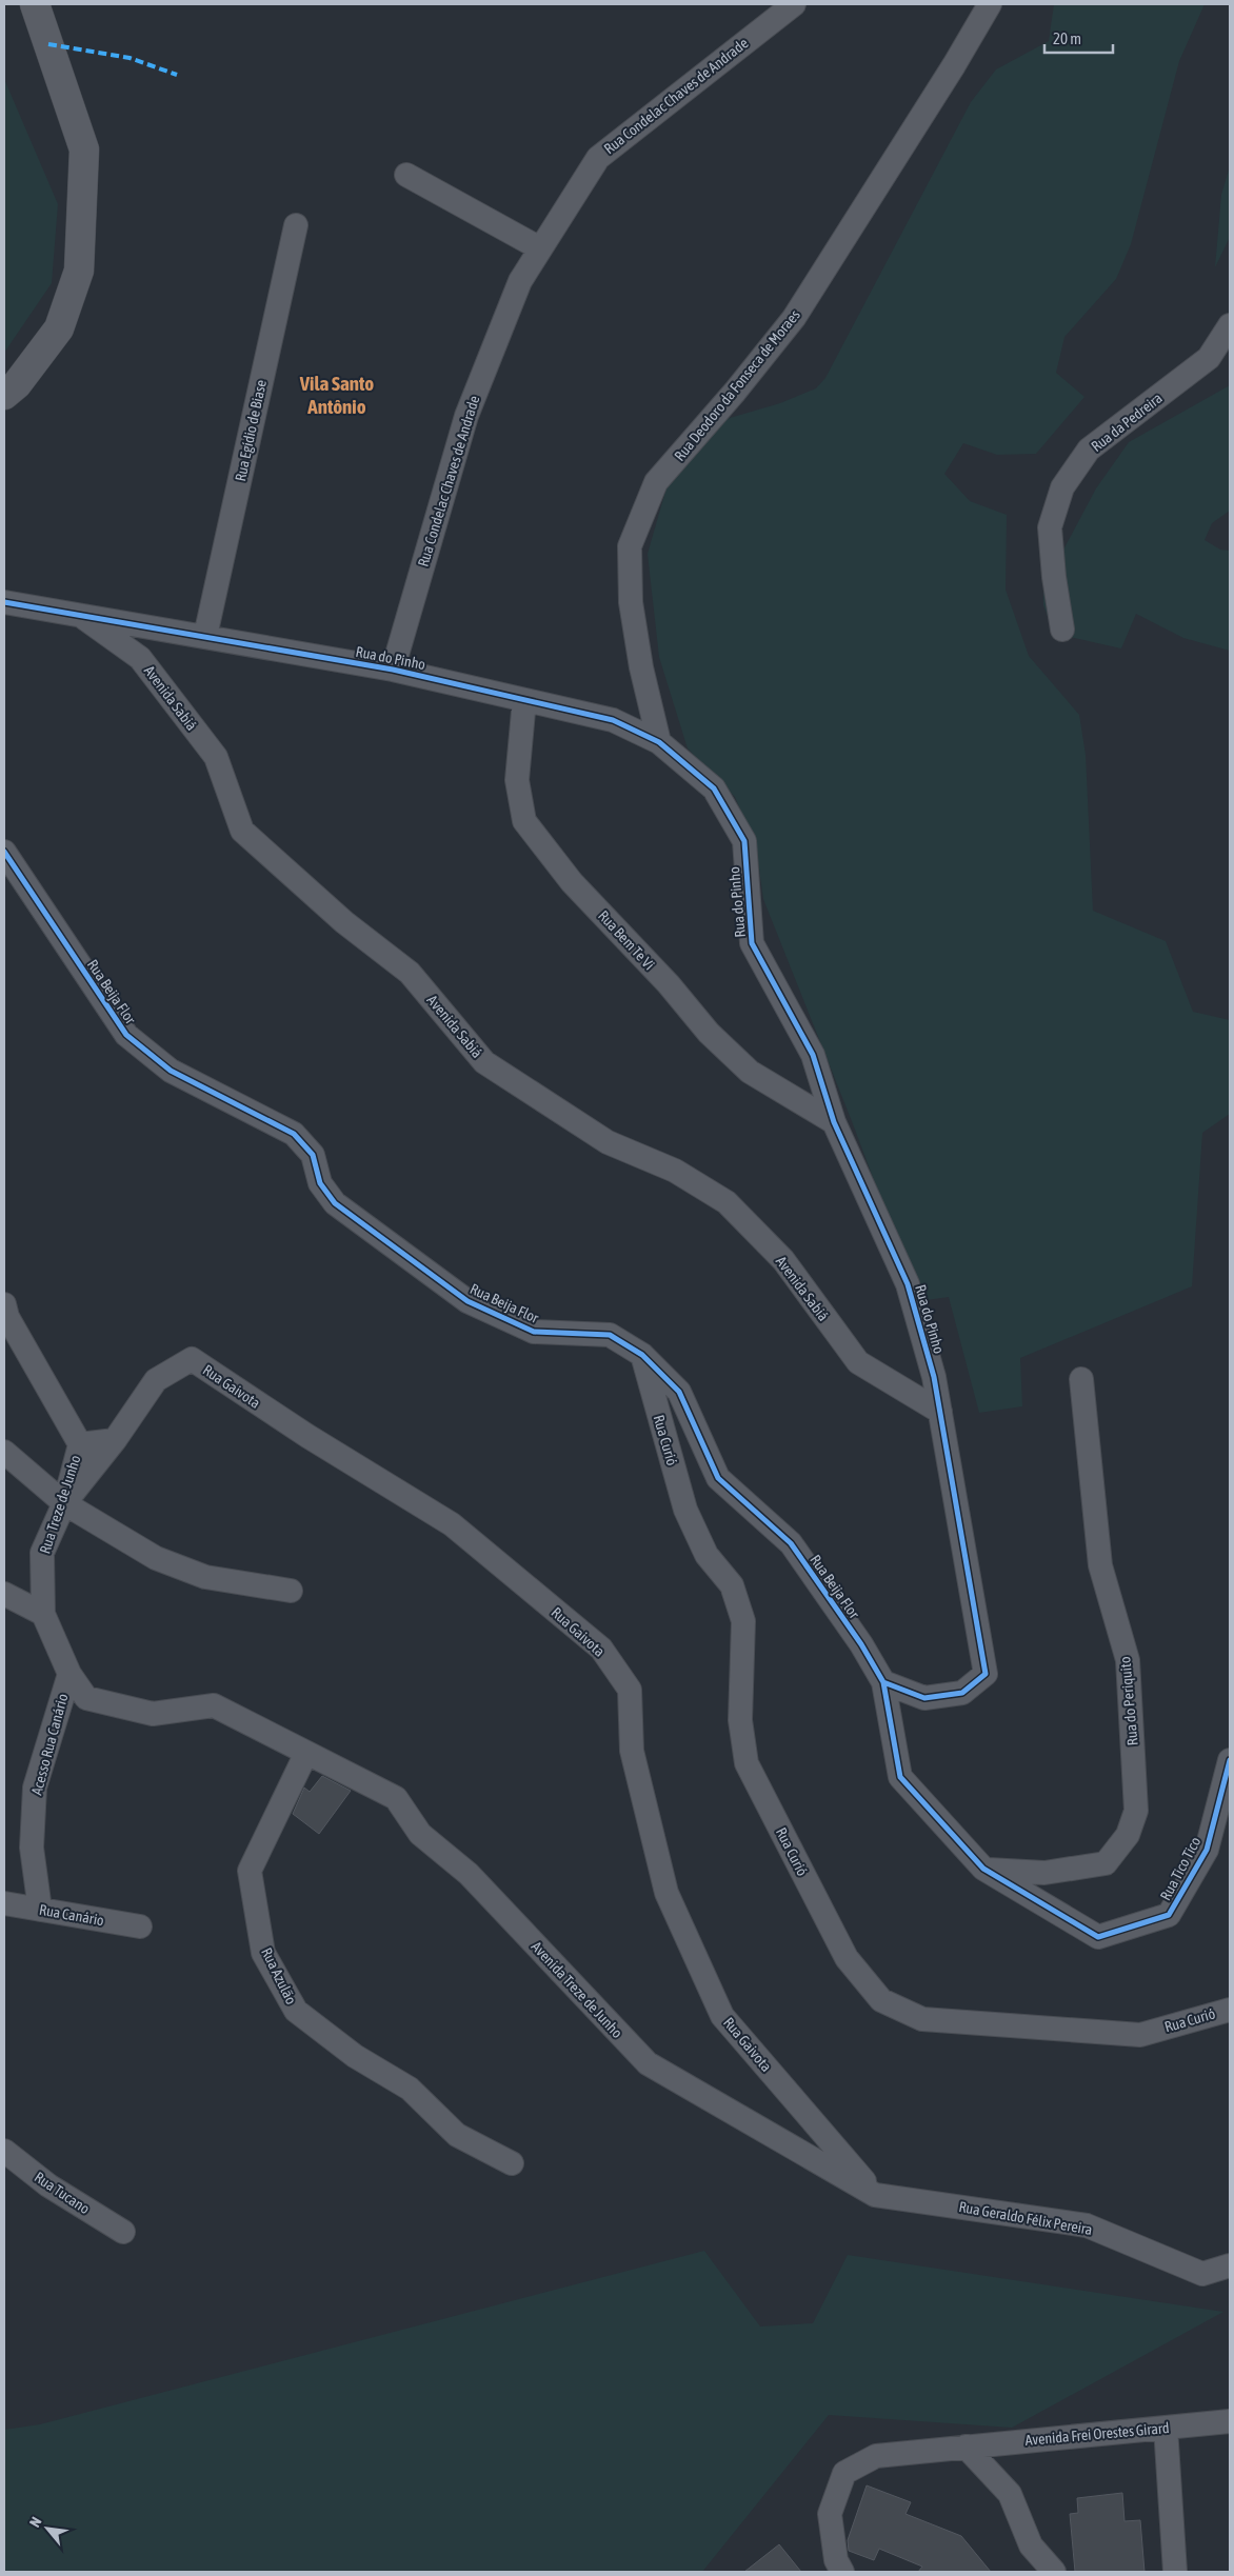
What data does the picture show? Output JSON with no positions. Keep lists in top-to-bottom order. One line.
{"streets":{"street":["Rua Condelac Chaves de Andrade","Rua Deodoro da Fonseca de Moraes","Rua da Pedreira","Rua Egídio de Biase","Rua do Pinho","Avenida Sabiá","Rua Bem Te Vi","Rua Beija Flor","Rua Gaivota","Rua Curió","Rua Treze de Junho","Rua do Periquito","Acesso Rua Canário","Rua Tico Tico","Rua Canário","Rua Azulão","Avenida Treze de Junho","Rua Tucano","Rua Geraldo Félix Pereira","Avenida Frei Orestes Girard"]},"crossings":[["Rua Condelac Chaves de Andrade","Rua do Pinho"],["Rua Deodoro da Fonseca de Moraes","Rua do Pinho"],["Rua Egídio de Biase","Rua do Pinho"],["Rua do Pinho","Avenida Sabiá"],["Rua do Pinho","Rua Bem Te Vi"],["Rua do Pinho","Rua Beija Flor"],["Rua Beija Flor","Rua Curió"],["Rua Beija Flor","Rua do Periquito"],["Rua Beija Flor","Rua Tico Tico"],["Rua Gaivota","Avenida Treze de Junho"],["Rua Gaivota","Rua Geraldo Félix Pereira"],["Rua Treze de Junho","Acesso Rua Canário"],["Rua Treze de Junho","Rua Azulão"],["Rua Treze de Junho","Avenida Treze de Junho"],["Acesso Rua Canário","Rua Canário"],["Rua Azulão","Avenida Treze de Junho"],["Avenida Treze de Junho","Rua Geraldo Félix Pereira"]],"districts":["Vila Santo Antônio"],"scale_bar":"20 m","north":"top left"}
